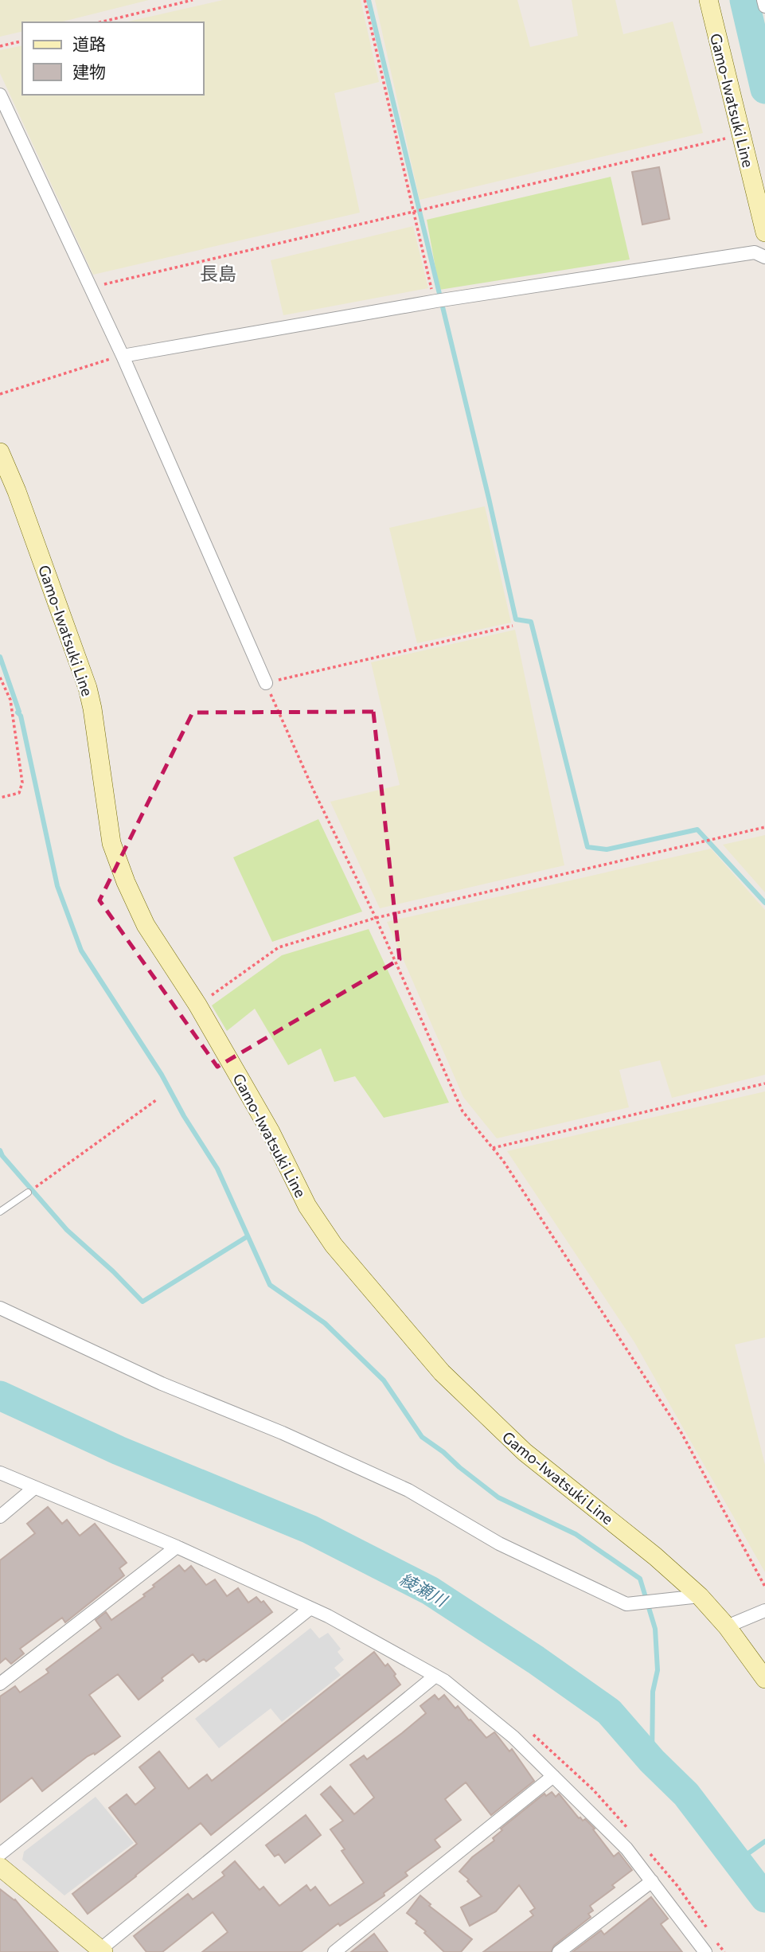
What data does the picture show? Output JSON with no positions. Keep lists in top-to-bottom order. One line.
{"streets":{"main road":["Gamo-Iwatsuki Line"]},"districts":["長島"],"water":["綾瀬川"],"legend":["道路","建物"]}
